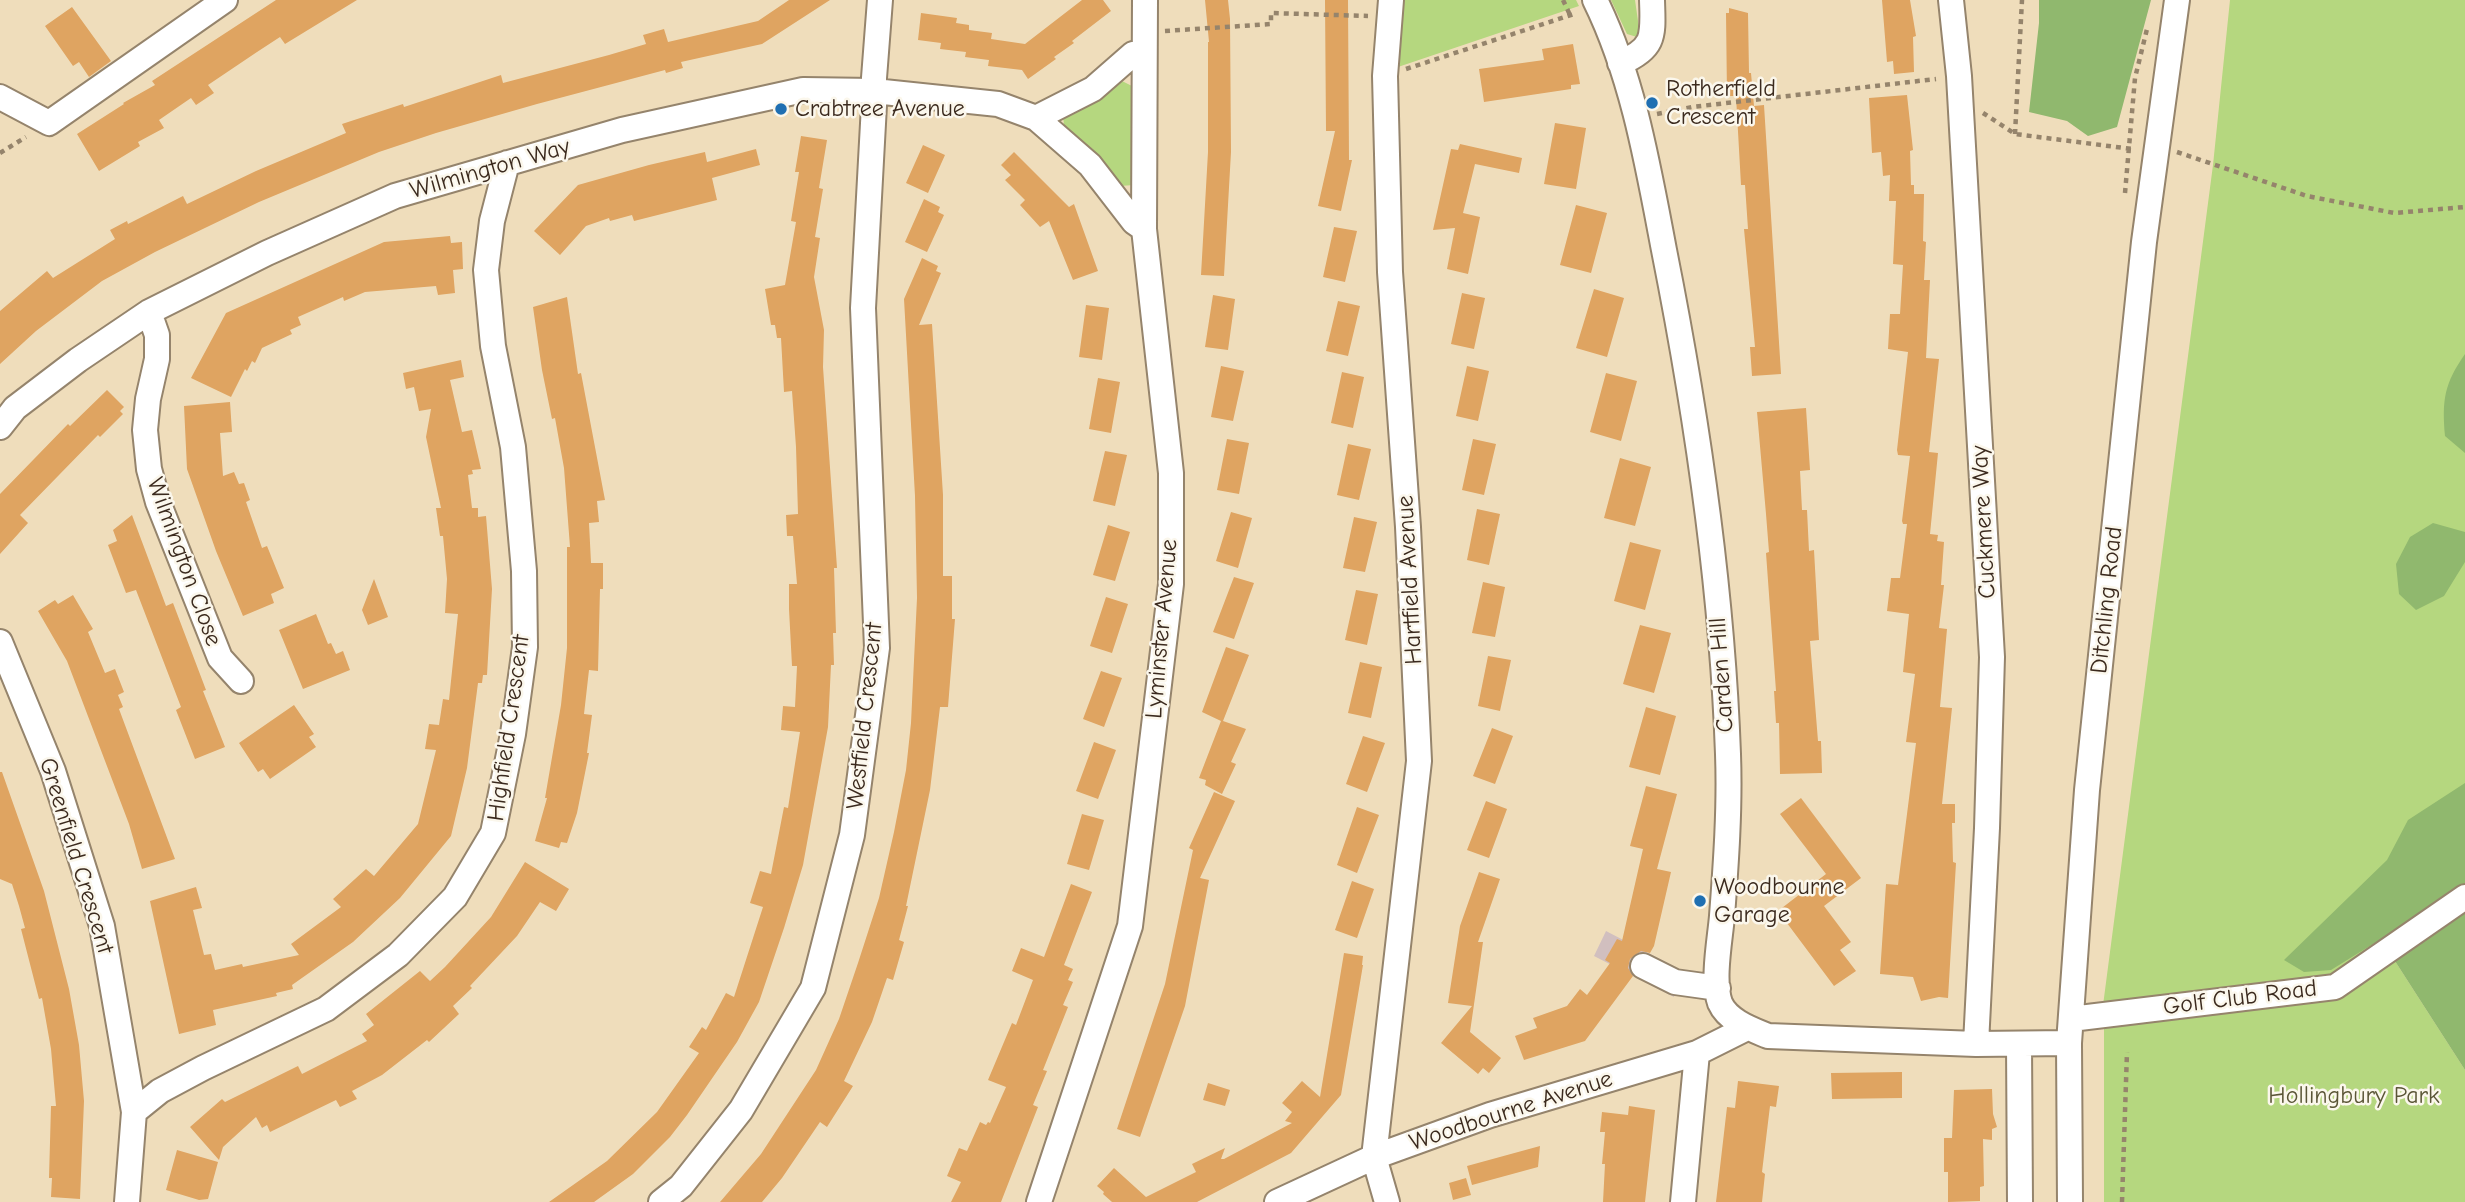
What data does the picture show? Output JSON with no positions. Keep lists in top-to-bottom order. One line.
{"streets":{"street":["Wilmington Way","Cuckmere Way","Wilmington Close","Hartfield Avenue","Ditchling Road","Lyminster Avenue","Carden Hill","Westfield Crescent","Highfield Crescent","Greenfield Crescent","Golf Club Road","Woodbourne Avenue"]},"crossings":[["Wilmington Way","Wilmington Close"],["Wilmington Way","Lyminster Avenue"],["Wilmington Way","Westfield Crescent"],["Wilmington Way","Highfield Crescent"],["Hartfield Avenue","Woodbourne Avenue"],["Ditchling Road","Golf Club Road"],["Highfield Crescent","Greenfield Crescent"]],"parks":["Hollingbury Park"],"places":["Rotherfield Crescent","Crabtree Avenue","Woodbourne Garage"]}
